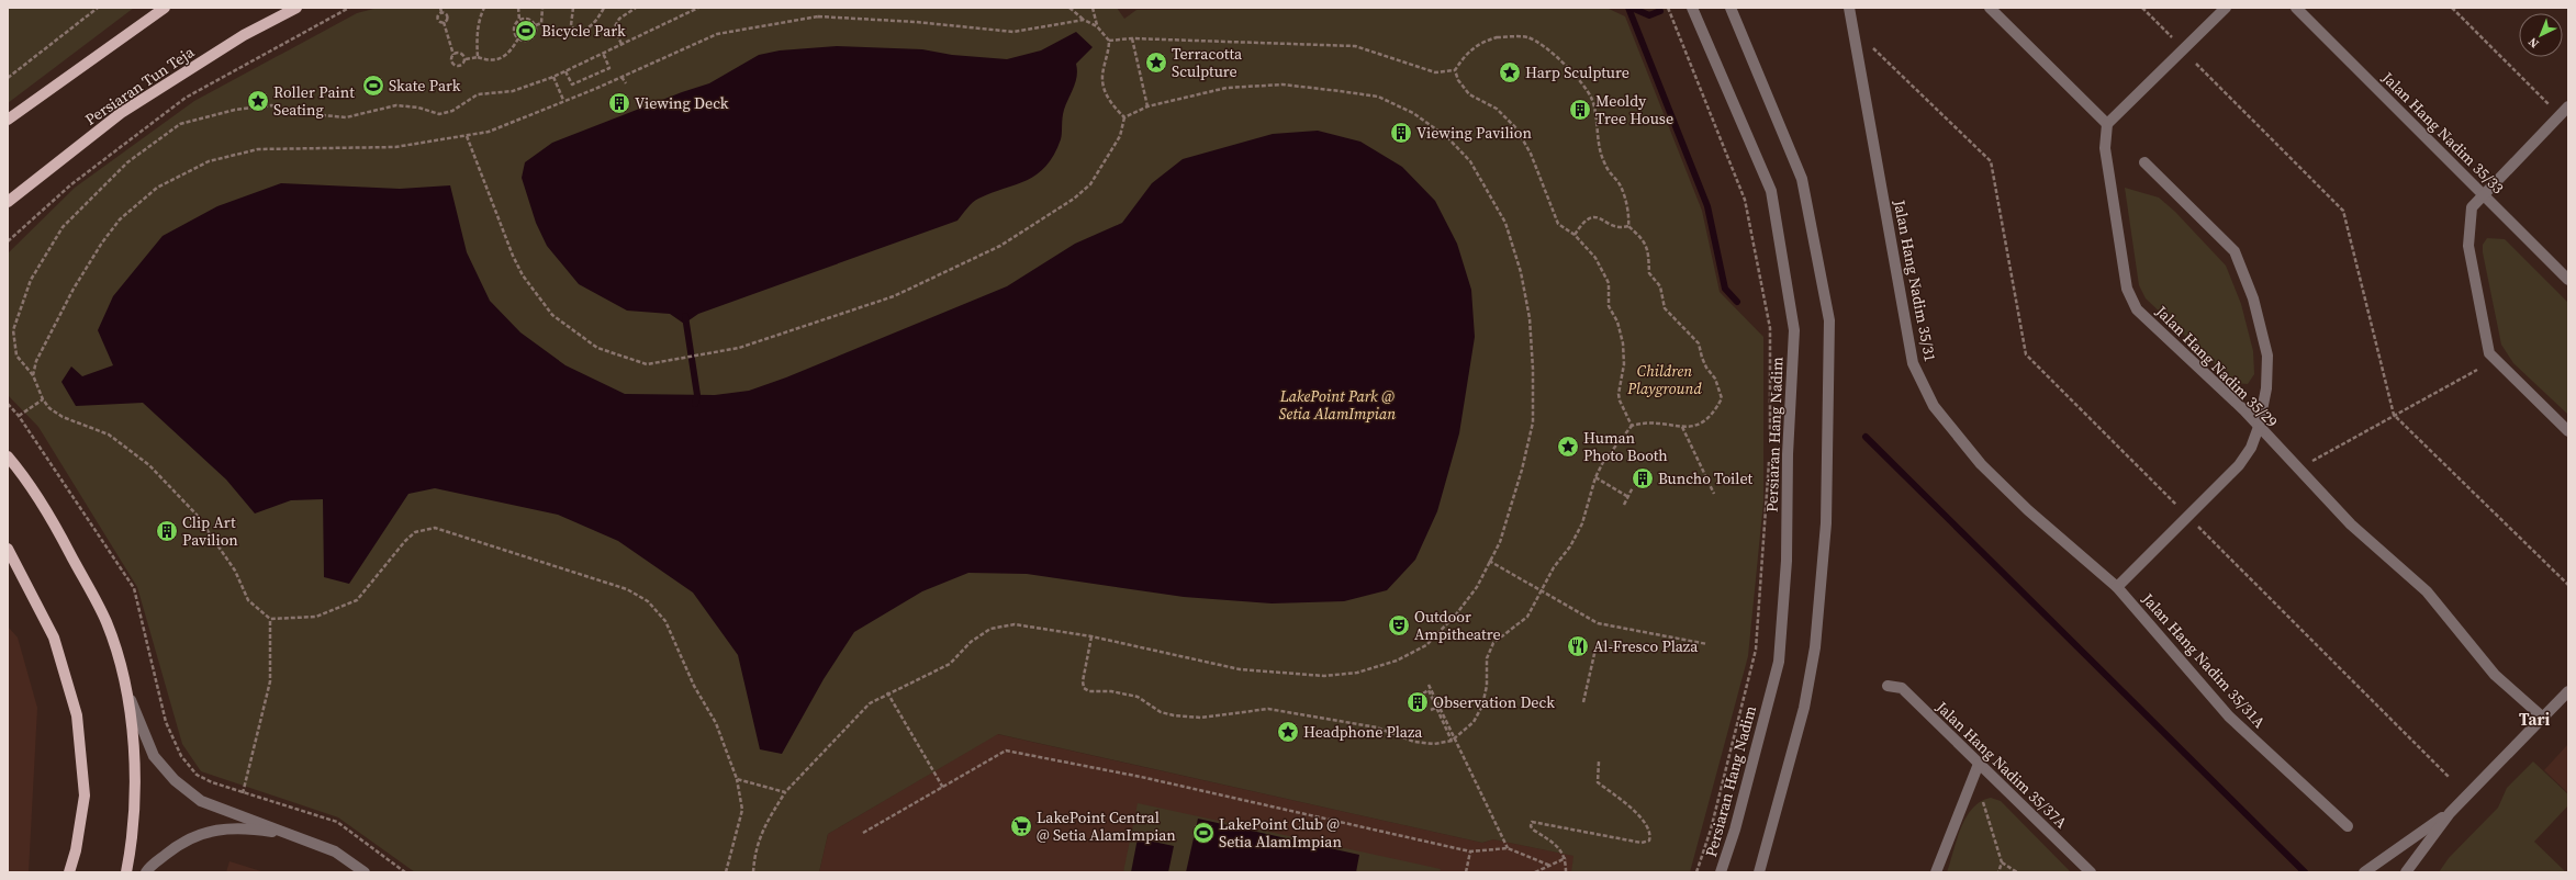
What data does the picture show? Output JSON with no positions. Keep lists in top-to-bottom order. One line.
{"streets":{"main road":["Persiaran Tun Teja"],"street":["Jalan Hang Nadim 35/33","Jalan Hang Nadim 35/31","Jalan Hang Nadim 35/29","Persiaran Hang Nadim","Jalan Hang Nadim 35/31A","Jalan Hang Nadim 35/37A"]},"crossings":[["Jalan Hang Nadim 35/31","Jalan Hang Nadim 35/31A"]],"districts":["Tari"],"parks":["Children Playground","LakePoint Park @ Setia AlamImpian"],"places":{"sports":["Bicycle Park","Skate Park","LakePoint Club @ Setia AlamImpian"],"place":["Terracotta Sculpture","Harp Sculpture","Roller Paint Seating","Human Photo Booth","Headphone Plaza"],"building":["Viewing Deck","Meoldy Tree House","Viewing Pavilion","Buncho Toilet","Clip Art Pavilion","Observation Deck"],"theatre":["Outdoor Ampitheatre"],"restaurant":["Al-Fresco Plaza"],"supermarket":["LakePoint Central @ Setia AlamImpian"]},"north":"bottom left"}
